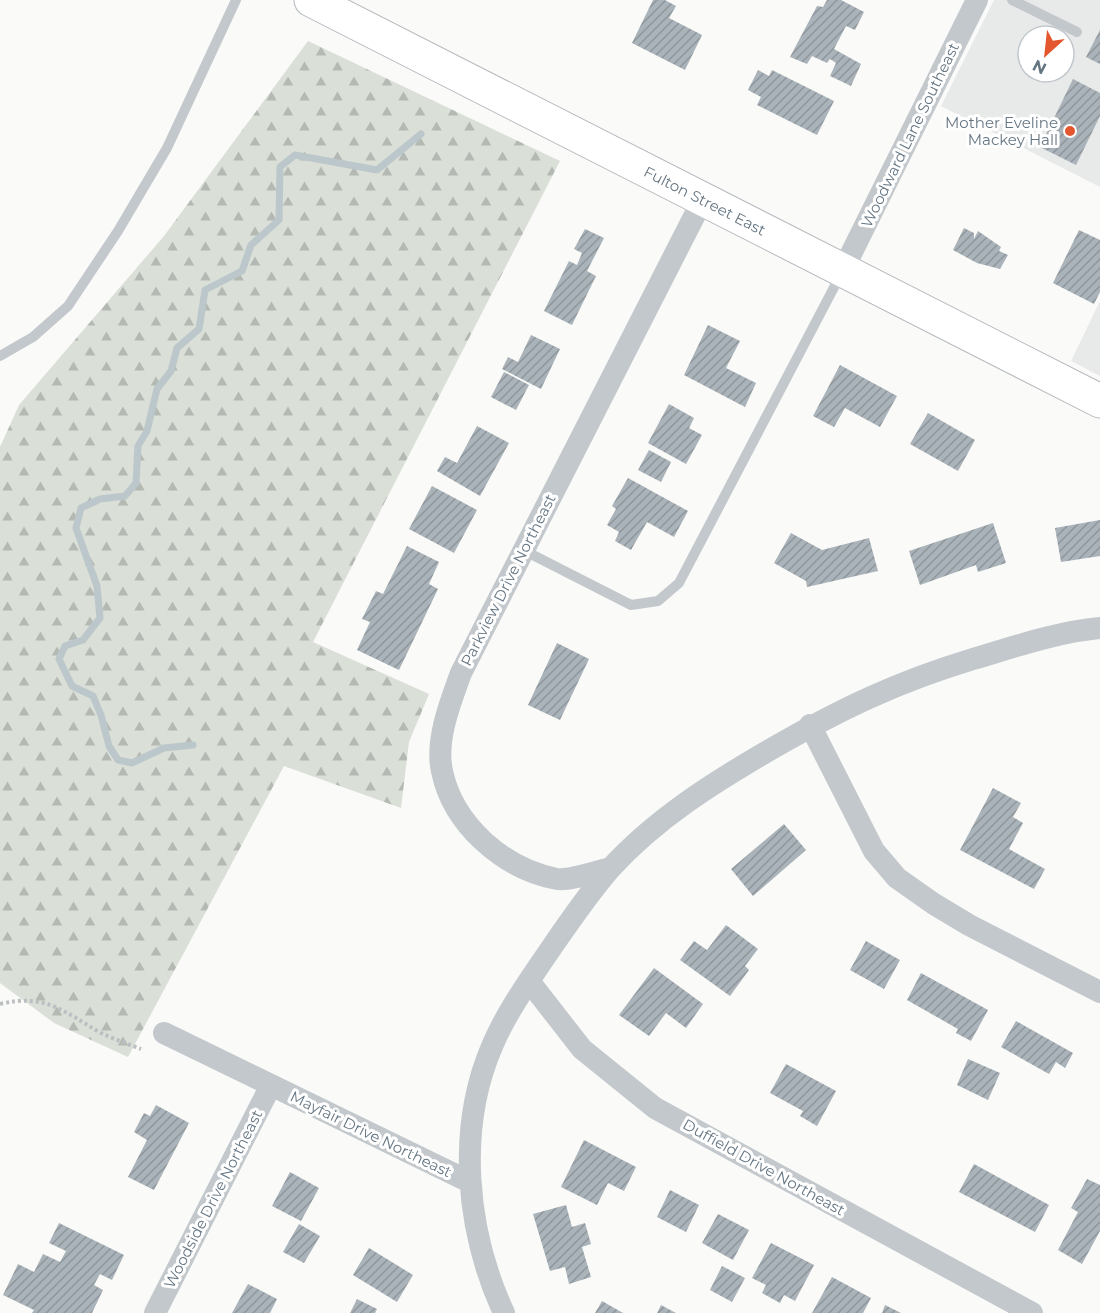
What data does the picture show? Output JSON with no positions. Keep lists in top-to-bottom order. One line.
{"streets":{"main road":["Fulton Street East"],"street":["Woodward Lane Southeast","Parkview Drive Northeast","Mayfair Drive Northeast","Duffield Drive Northeast","Woodside Drive Northeast"]},"crossings":[["Woodward Lane Southeast","Fulton Street East"],["Fulton Street East","Parkview Drive Northeast"],["Parkview Drive Northeast","Mayfair Drive Northeast"],["Mayfair Drive Northeast","Duffield Drive Northeast"],["Mayfair Drive Northeast","Woodside Drive Northeast"]],"places":["Mother Eveline Mackey Hall"],"north":"bottom left"}
